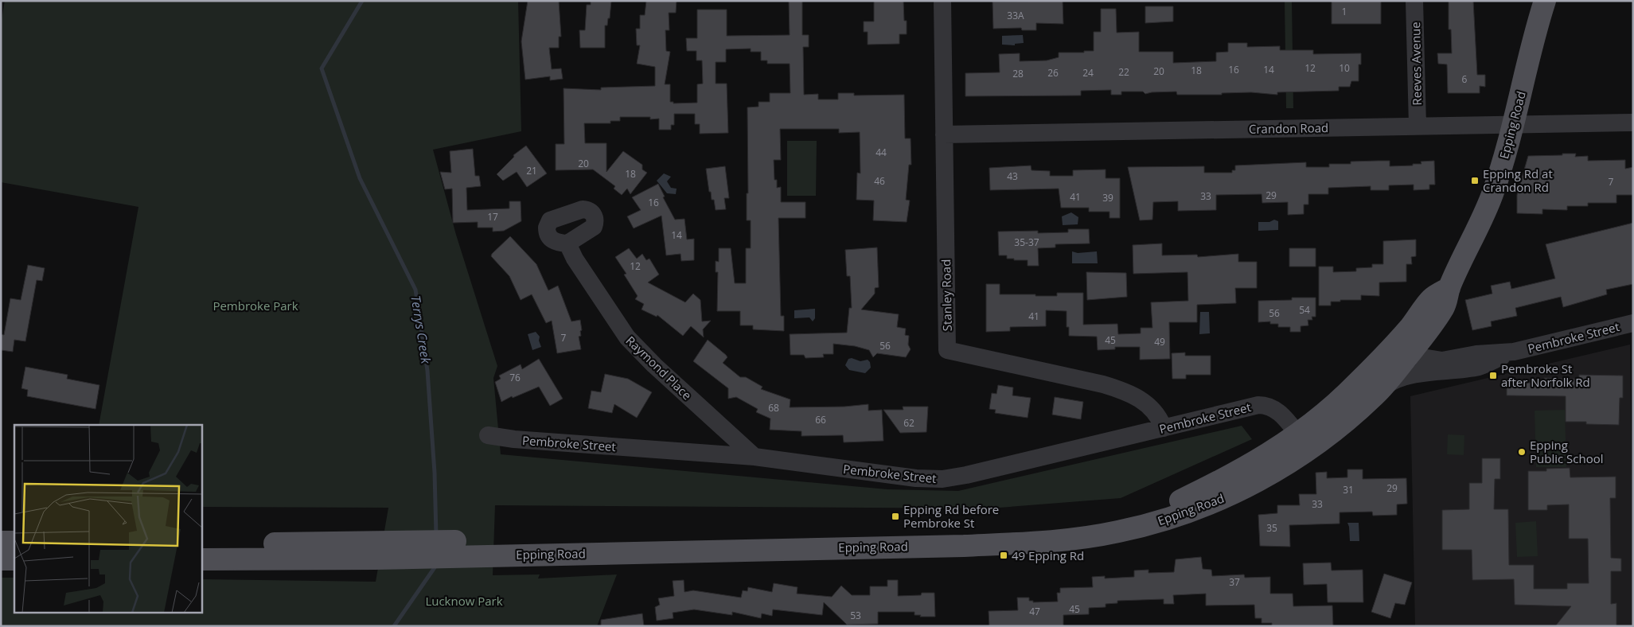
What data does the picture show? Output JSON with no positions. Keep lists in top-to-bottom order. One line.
{"streets":{"main road":["Epping Road"],"street":["Reeves Avenue","Crandon Road","Stanley Road","Pembroke Street","Raymond Place"]},"crossings":[["Reeves Avenue","Crandon Road"],["Epping Road","Crandon Road"],["Epping Road","Pembroke Street"],["Crandon Road","Stanley Road"],["Stanley Road","Pembroke Street"],["Pembroke Street","Raymond Place"]],"water":["Terrys Creek"],"parks":["Pembroke Park","Lucknow Park"],"places":{"transit":["Epping Rd at Crandon Rd","Pembroke St after Norfolk Rd","Epping Rd before Pembroke St","49 Epping Rd"],"other":["Epping Public School"]},"house_numbers":["1","33A","12","10","16","14","18","20","22","26","24","28","6","44","20","21","18","43","46","7","29","33","41","39","16","17","14","35-37","12","54","56","41","7","45","49","56","76","68","66","62","29","31","33","35","37","45","47","53"]}
